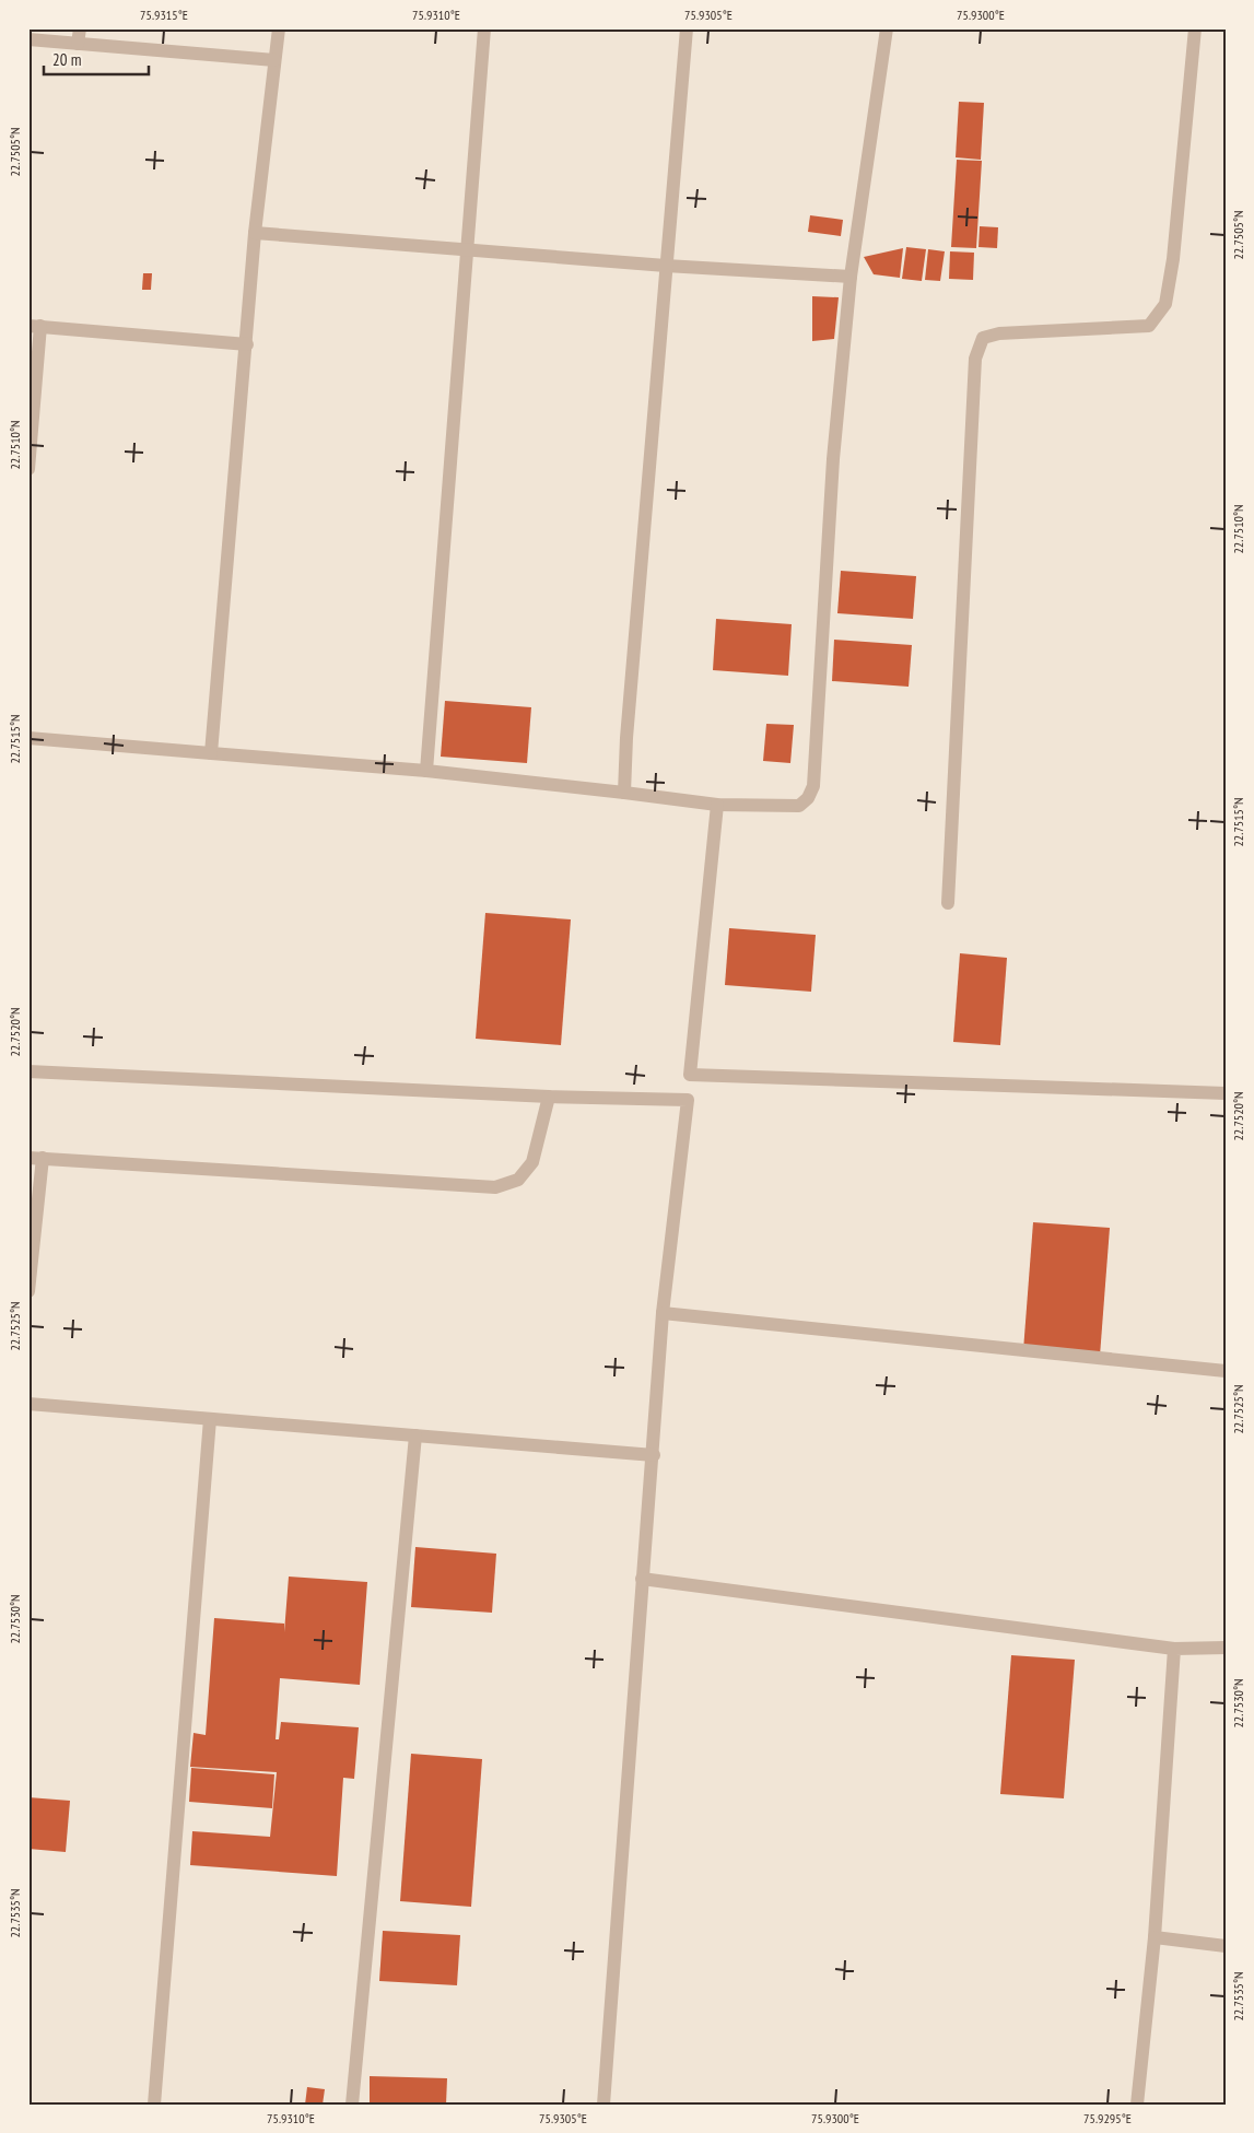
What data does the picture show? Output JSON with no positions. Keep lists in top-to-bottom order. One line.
{"scale_bar":"20 m","coordinates":["75.9315°E","75.9310°E","75.9305°E","75.9300°E","22.7505°N","22.7510°N","22.7515°N","22.7520°N","22.7525°N","22.7530°N","22.7535°N","75.9295°E"]}
